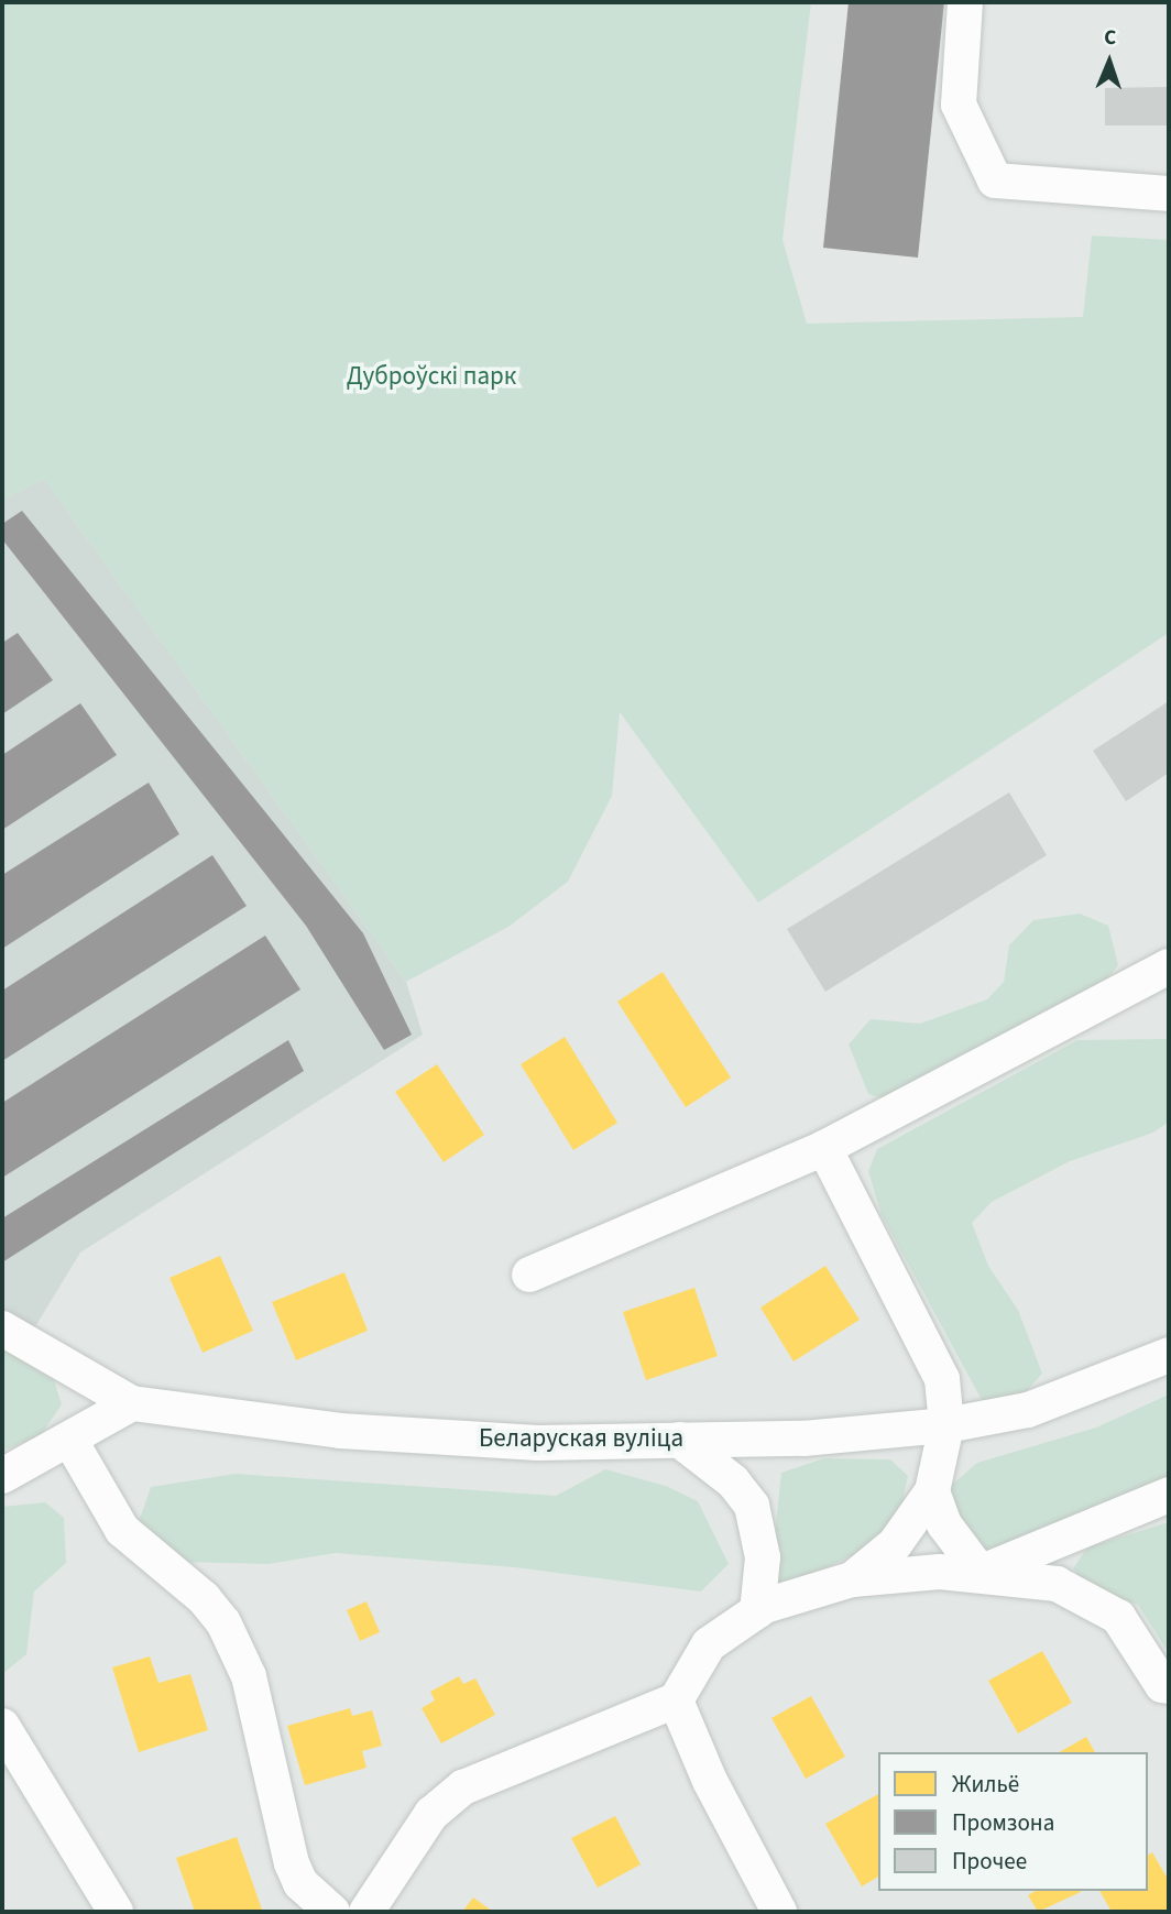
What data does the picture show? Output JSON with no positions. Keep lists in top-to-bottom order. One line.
{"streets":{"street":["Беларуская вуліца"]},"parks":["Дуброўскі парк"],"legend":["Жильё","Промзона","Прочее"],"north":"top"}
